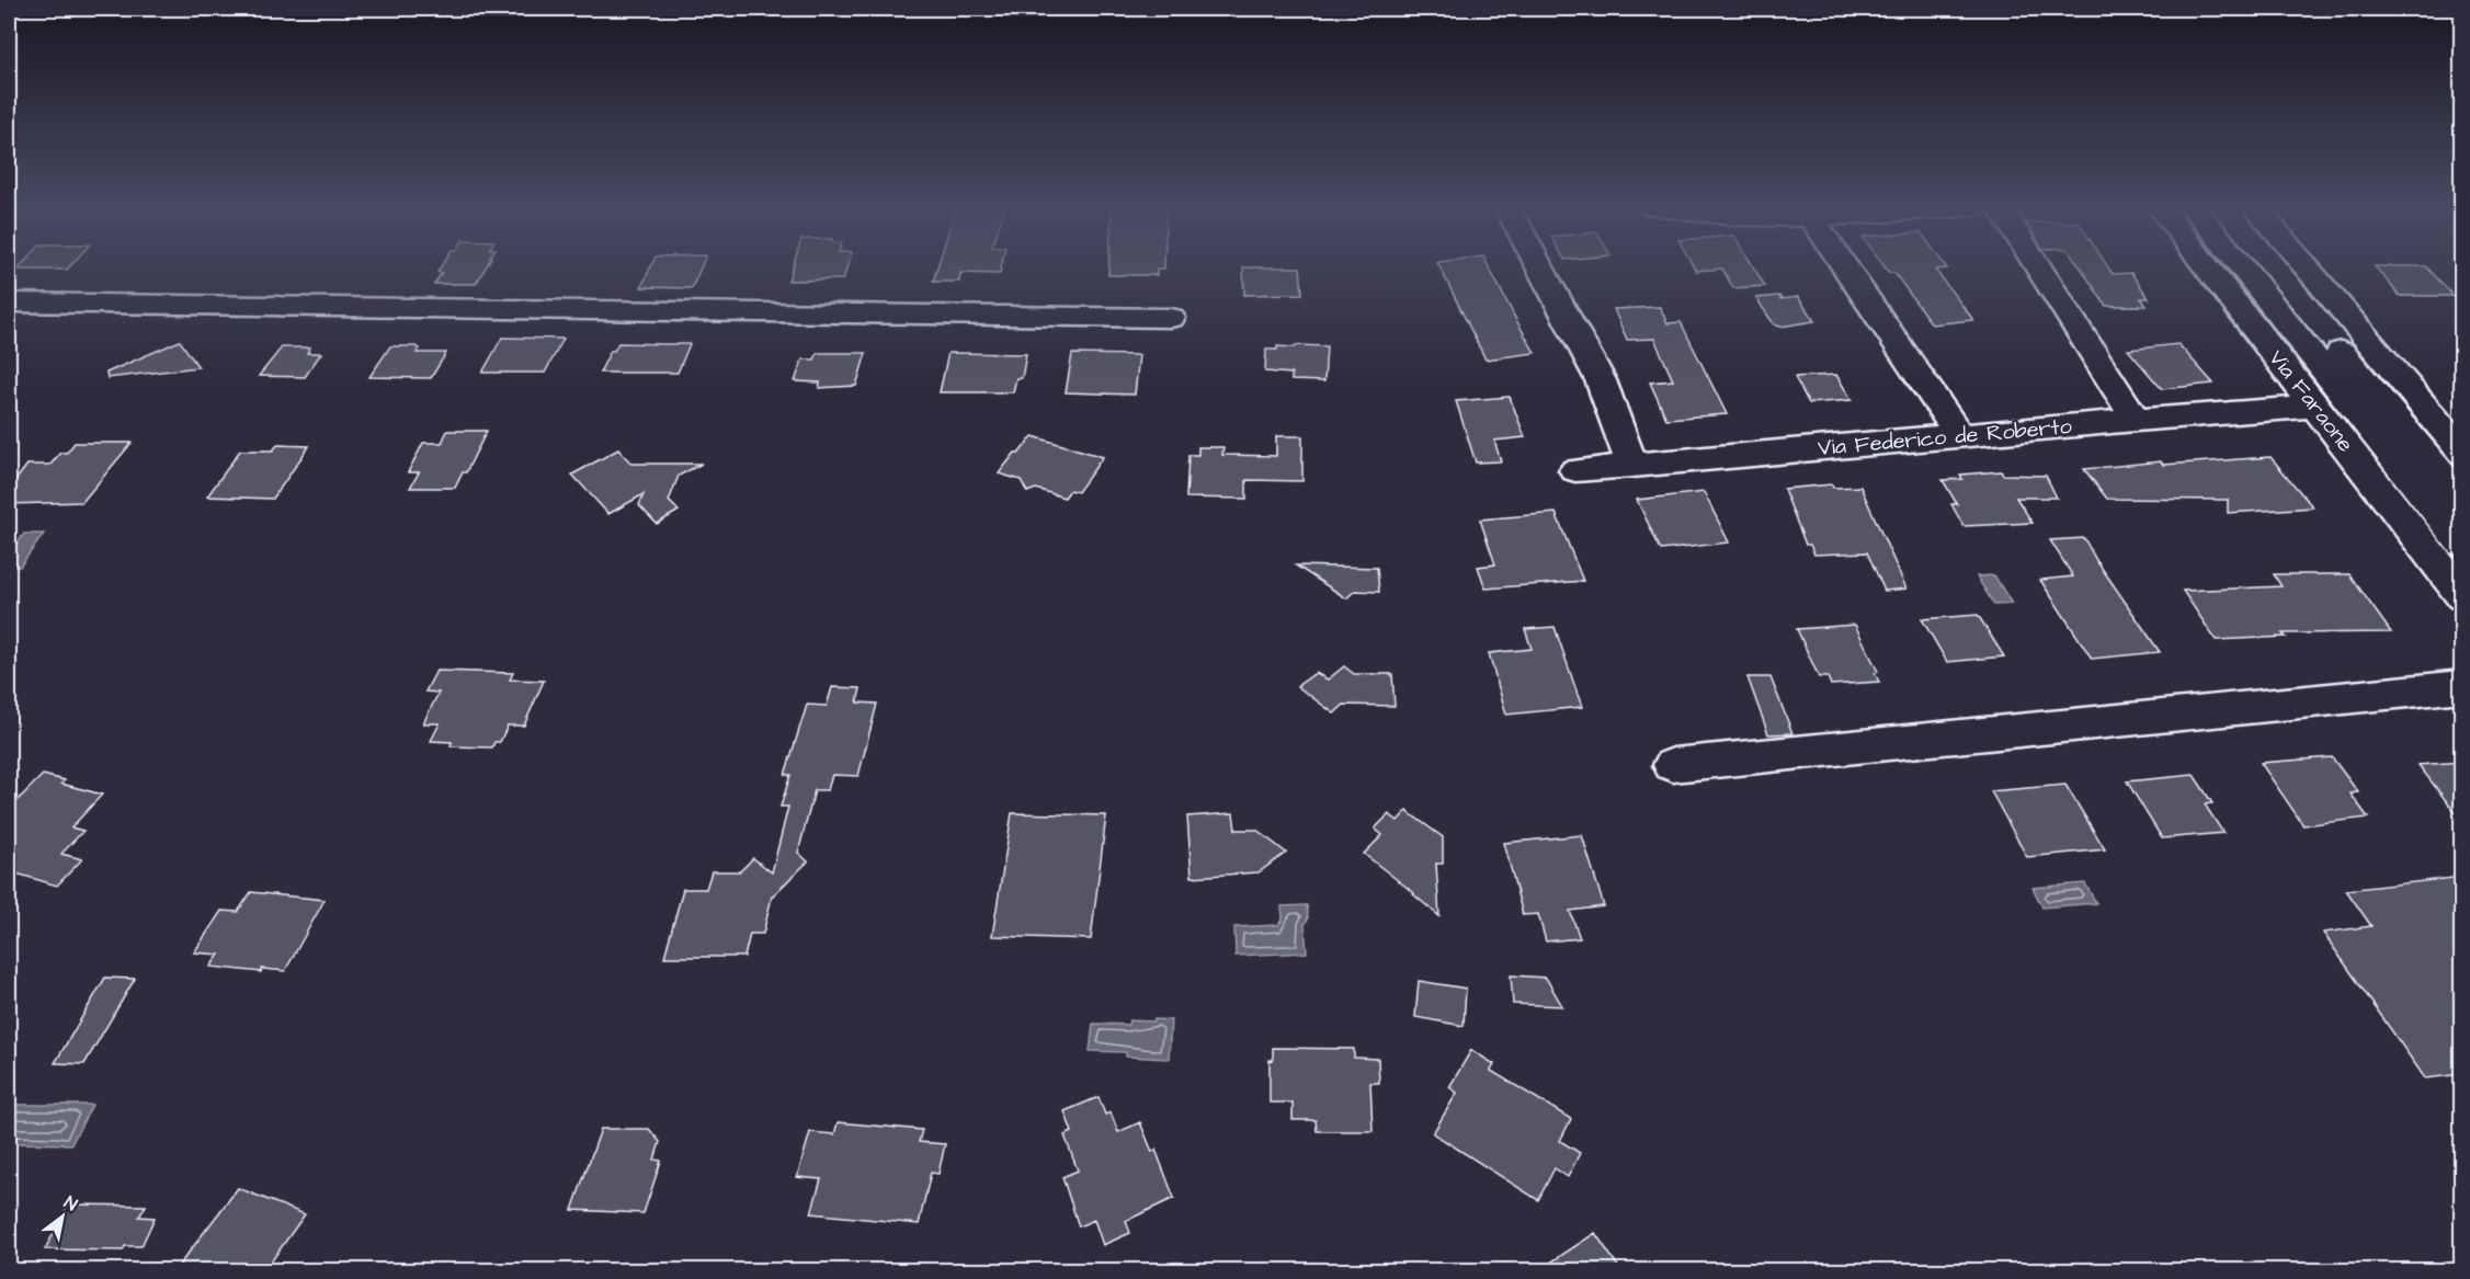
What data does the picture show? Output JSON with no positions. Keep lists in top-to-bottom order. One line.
{"streets":{"street":["Via Faraone","Via Federico de Roberto"]},"crossings":[["Via Faraone","Via Federico de Roberto"]],"north":"top right"}
